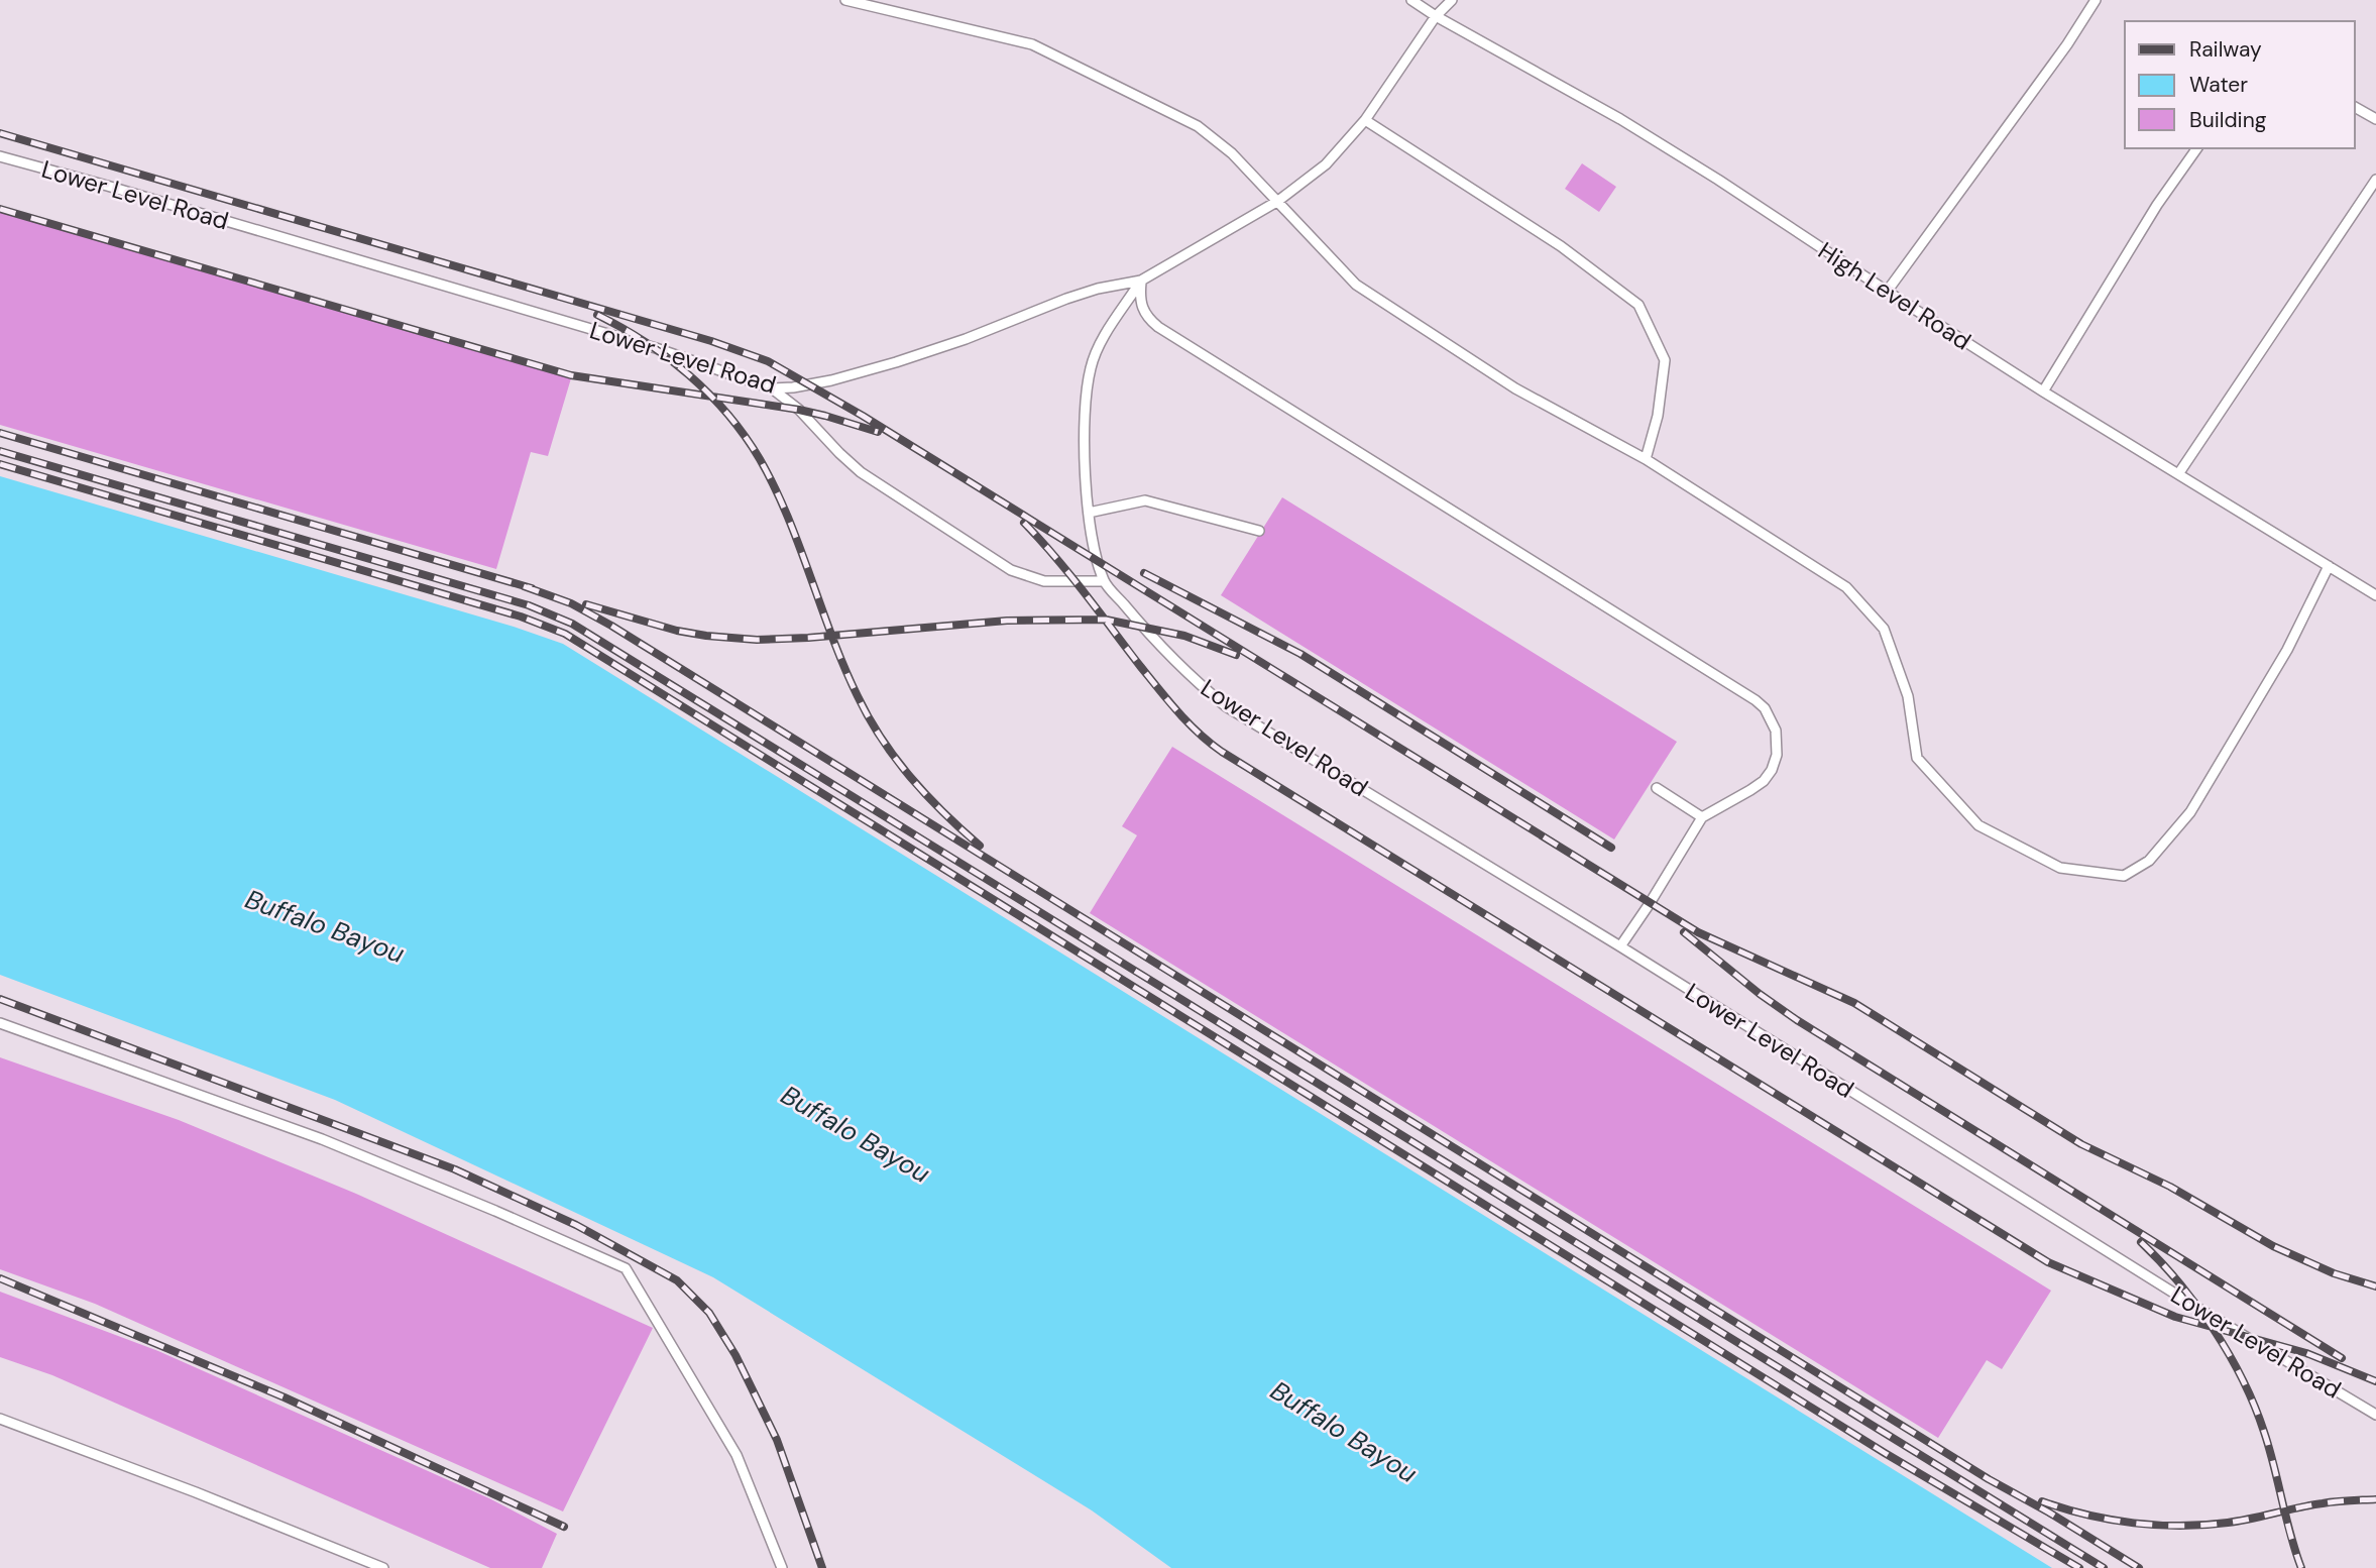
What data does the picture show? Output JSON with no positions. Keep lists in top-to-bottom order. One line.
{"streets":{"lane":["Lower Level Road","High Level Road"]},"water":["Buffalo Bayou"],"legend":["Railway","Water","Building"]}
